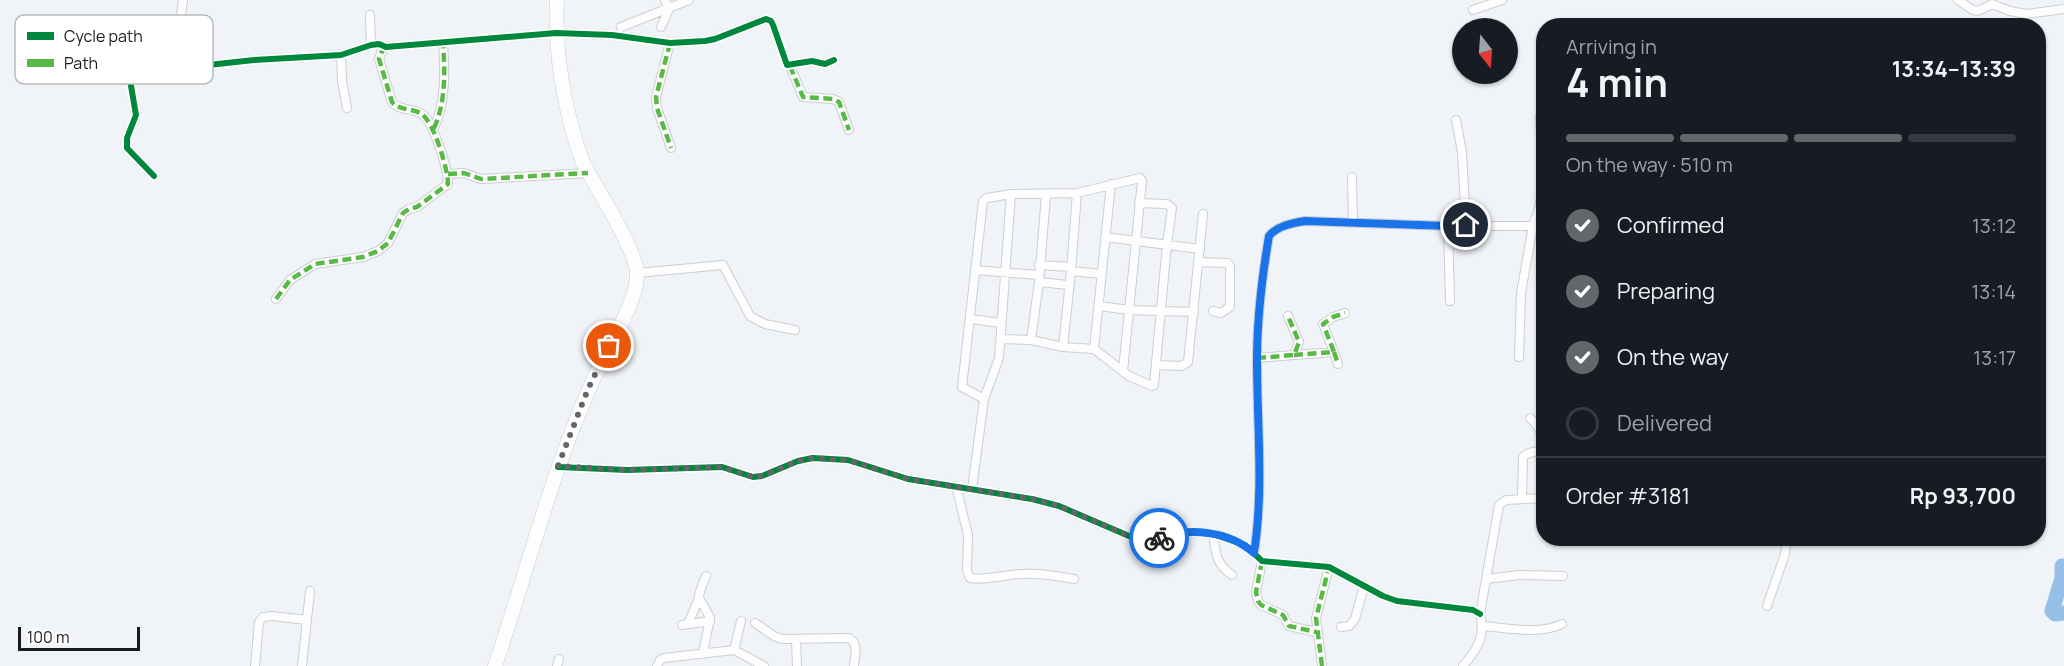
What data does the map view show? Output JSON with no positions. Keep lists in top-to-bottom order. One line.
{"legend":["Cycle path","Path"],"scale_bar":"100 m","north":"bottom","page":{"heading":["4 min","Arriving in","13:34–13:39"],"panel":["Order #3181","Rp 93,700"],"bar":"On the way · 510 m","list":[["Confirmed","13:12"],["Preparing","13:14"],["On the way","13:17"],"Delivered"],"scale":"100 m"}}
